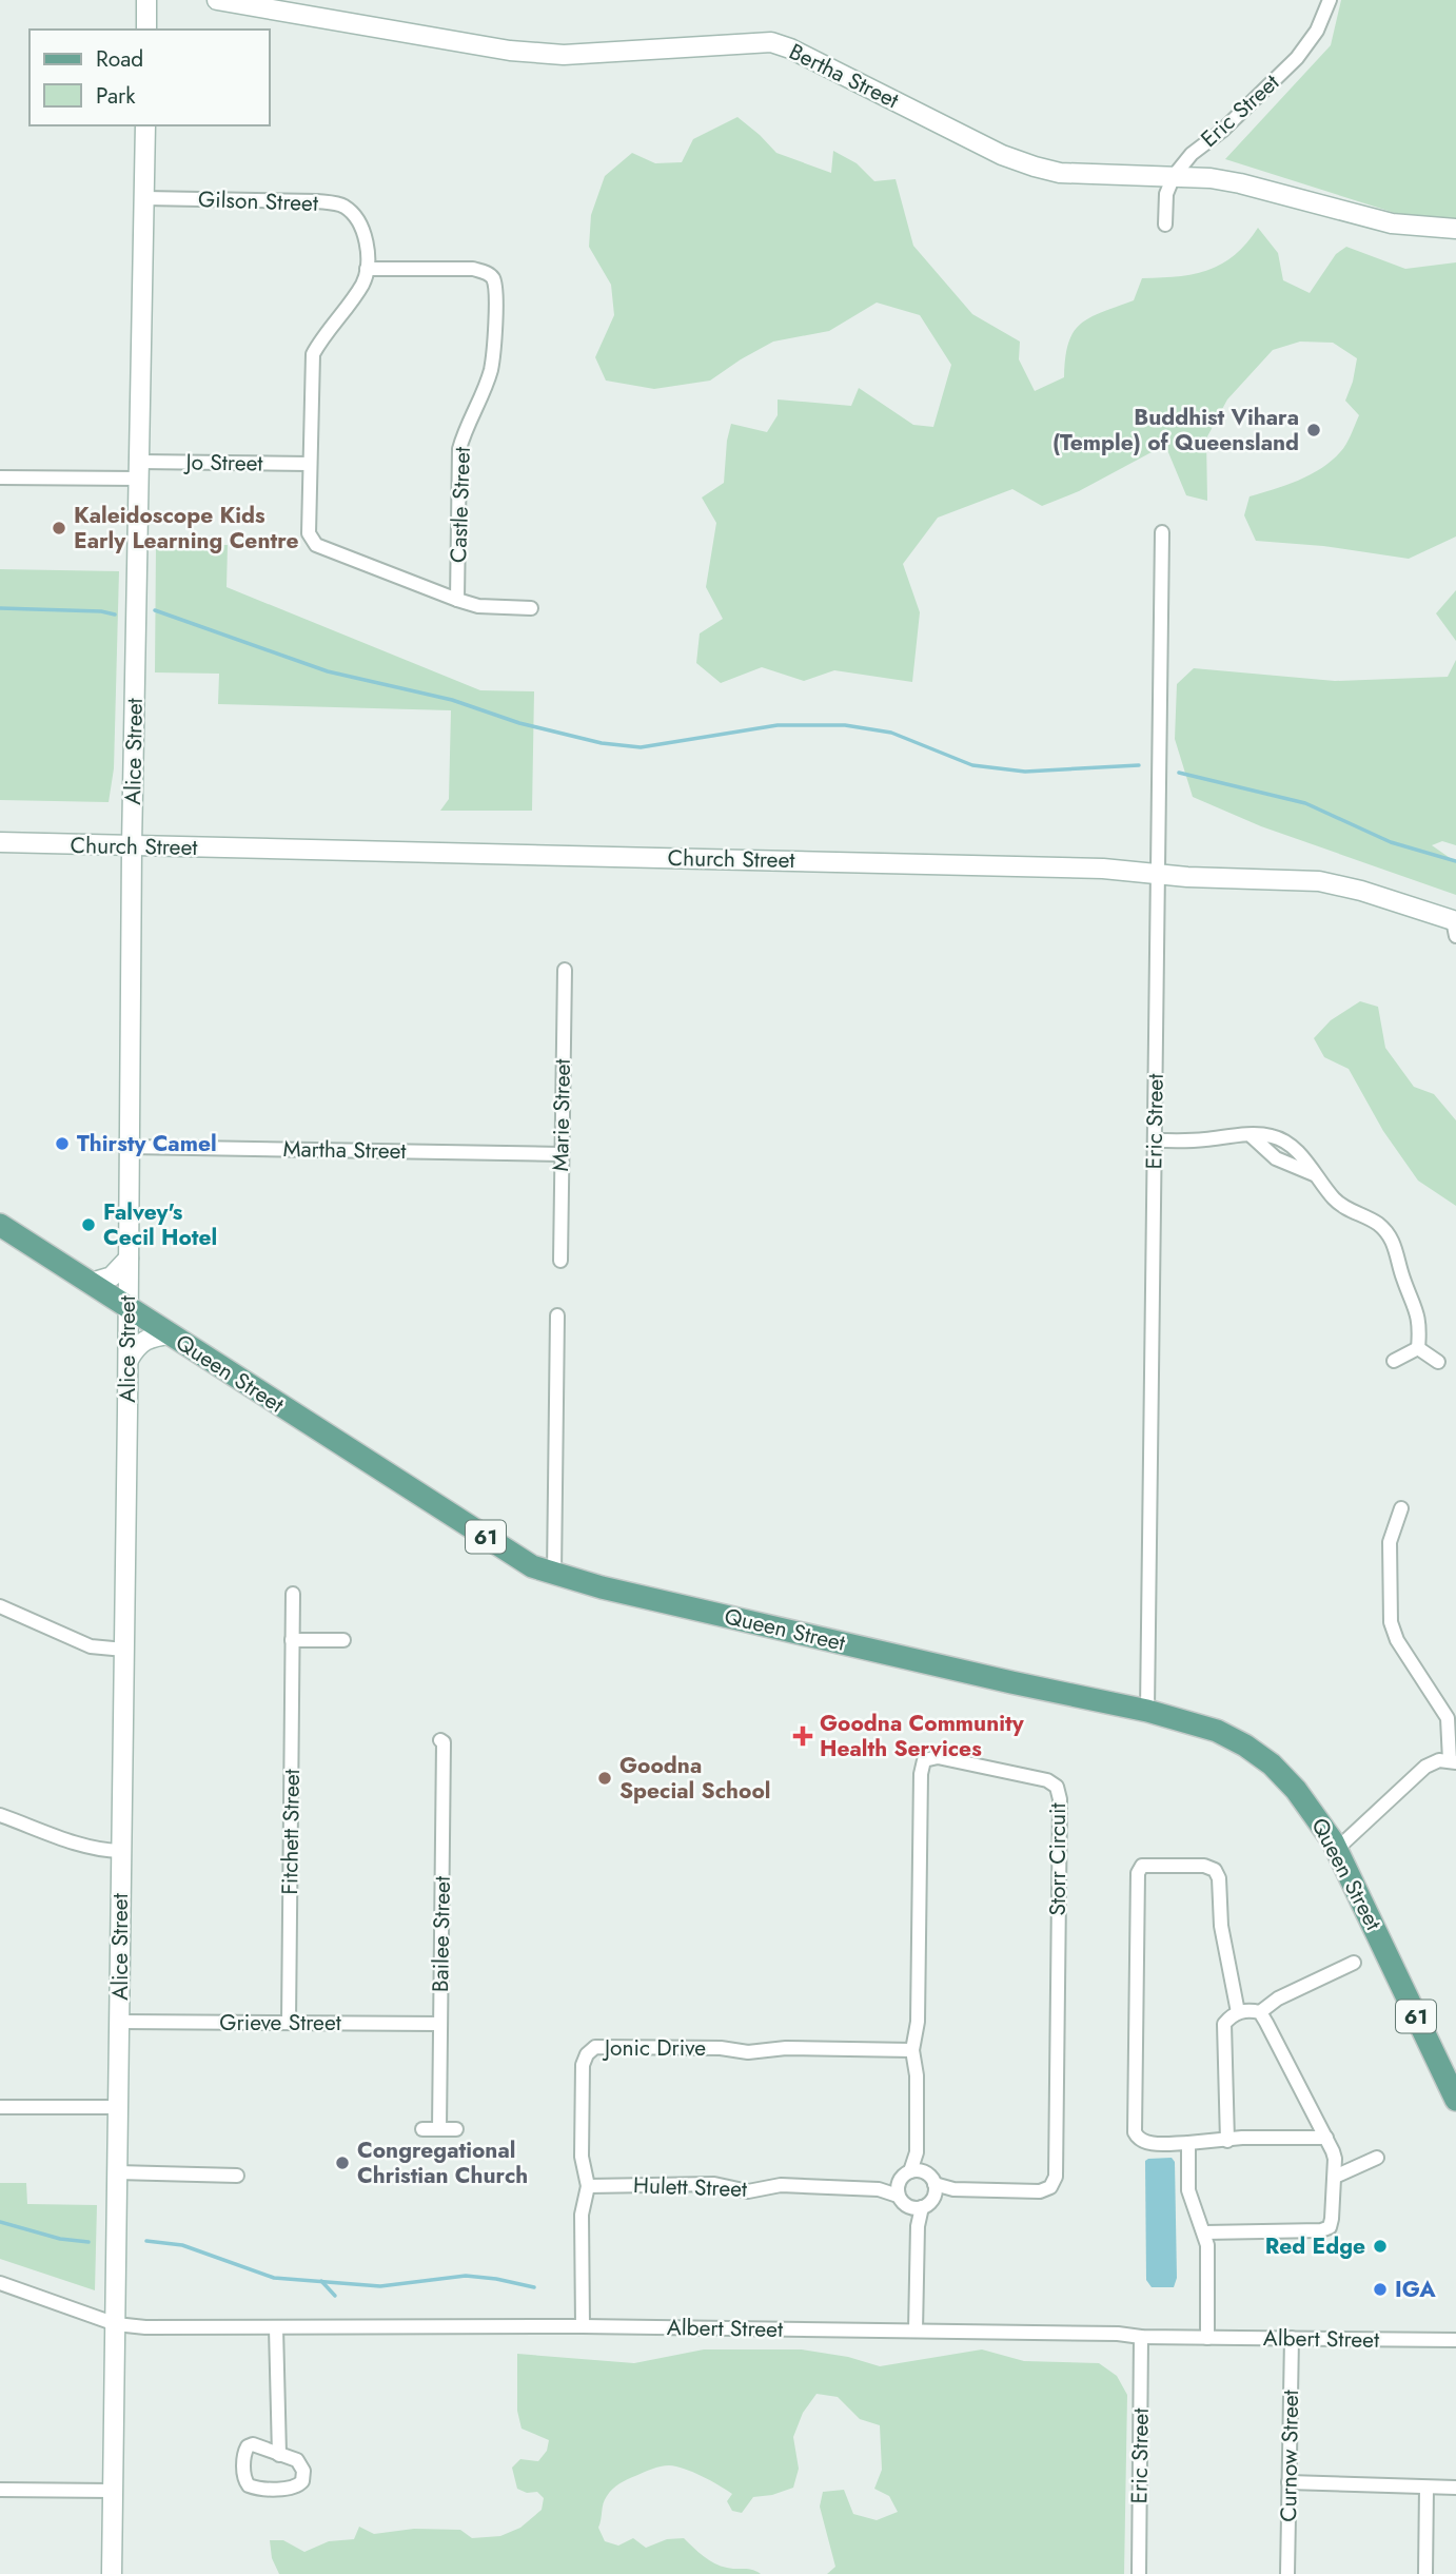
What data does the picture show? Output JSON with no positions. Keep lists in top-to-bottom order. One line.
{"streets":{"main road":["Queen Street","61"],"street":["Bertha Street","Eric Street","Gilson Street","Jo Street","Castle Street","Alice Street","Church Street","Marie Street","Martha Street","Fitchett Street","Storr Circuit","Bailee Street","Grieve Street","Jonic Drive","Hulett Street","Albert Street","Curnow Street"]},"crossings":[["Bertha Street","Eric Street"],["Eric Street","Church Street"],["Eric Street","Queen Street"],["Eric Street","Albert Street"],["Gilson Street","Castle Street"],["Gilson Street","Alice Street"],["Jo Street","Alice Street"],["Alice Street","Church Street"],["Alice Street","Martha Street"],["Alice Street","Queen Street"],["Alice Street","Grieve Street"],["Alice Street","Albert Street"],["Marie Street","Martha Street"],["Fitchett Street","Grieve Street"],["Storr Circuit","Jonic Drive"],["Storr Circuit","Hulett Street"],["Bailee Street","Grieve Street"],["Jonic Drive","Hulett Street"],["Jonic Drive","Albert Street"],["Albert Street","Curnow Street"]],"places":{"other":["Buddhist Vihara (Temple) of Queensland","Kaleidoscope Kids Early Learning Centre","Thirsty Camel","Falvey's Cecil Hotel","Goodna Special School","Congregational Christian Church","Red Edge","IGA"],"health":["Goodna Community Health Services"]},"legend":["Road","Park"]}
